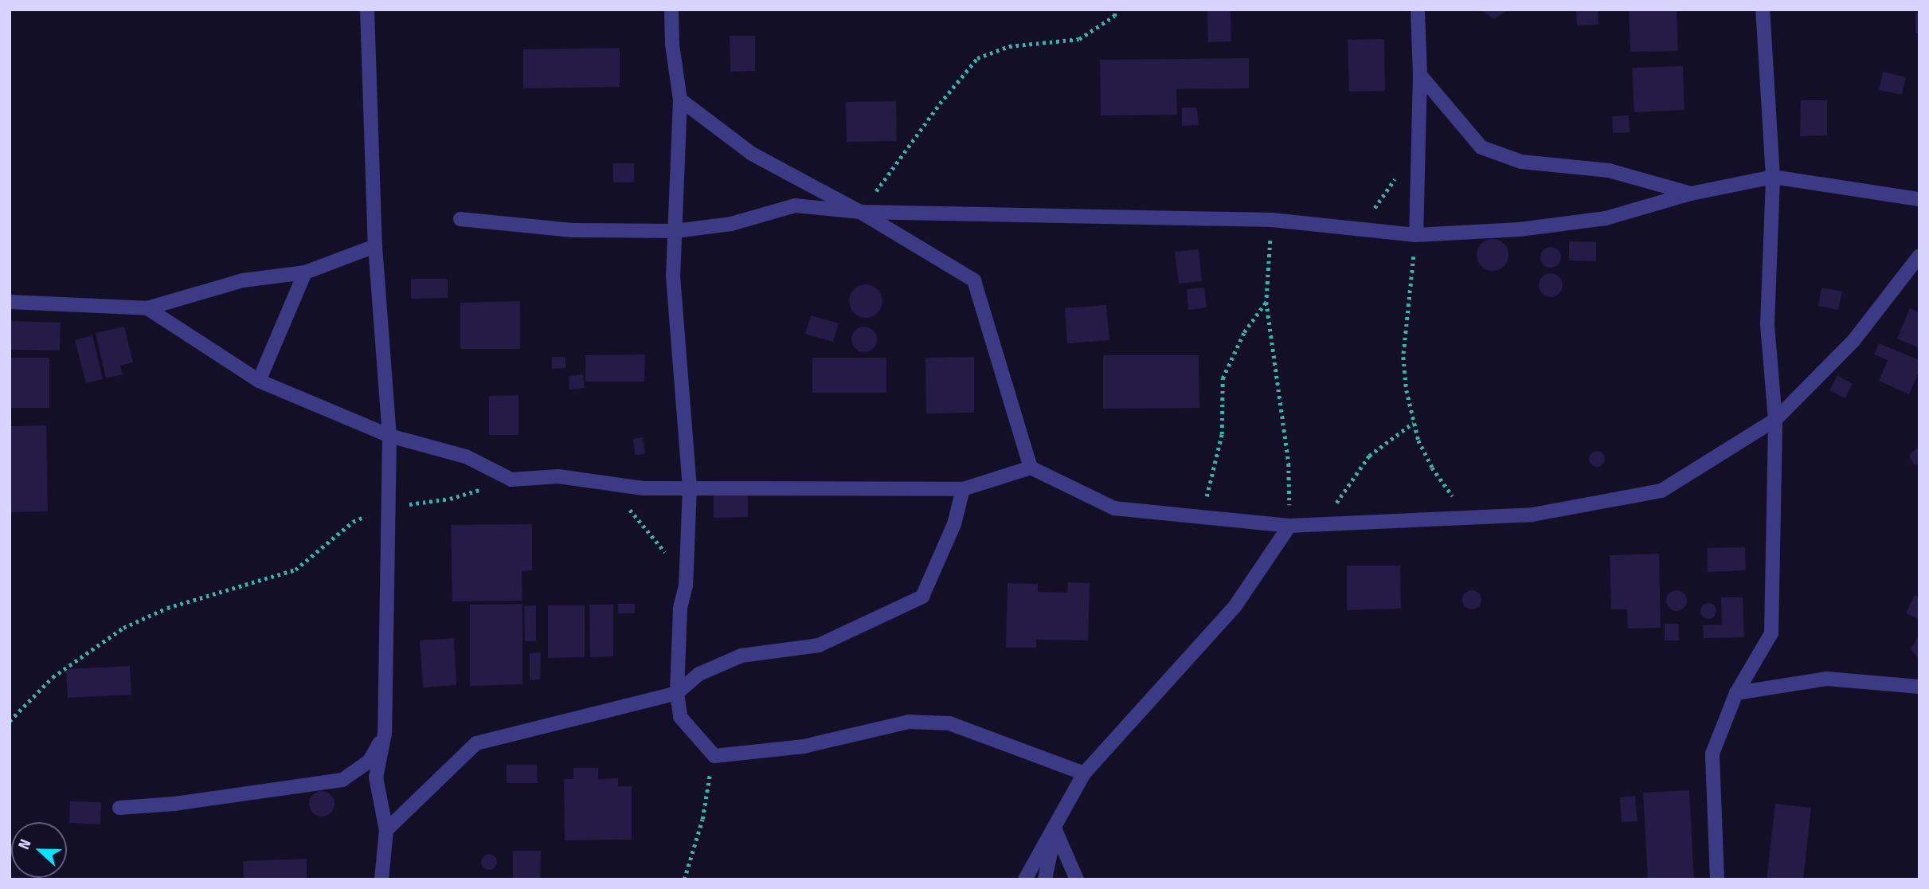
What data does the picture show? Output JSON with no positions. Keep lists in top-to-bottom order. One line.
{"north":"left"}
